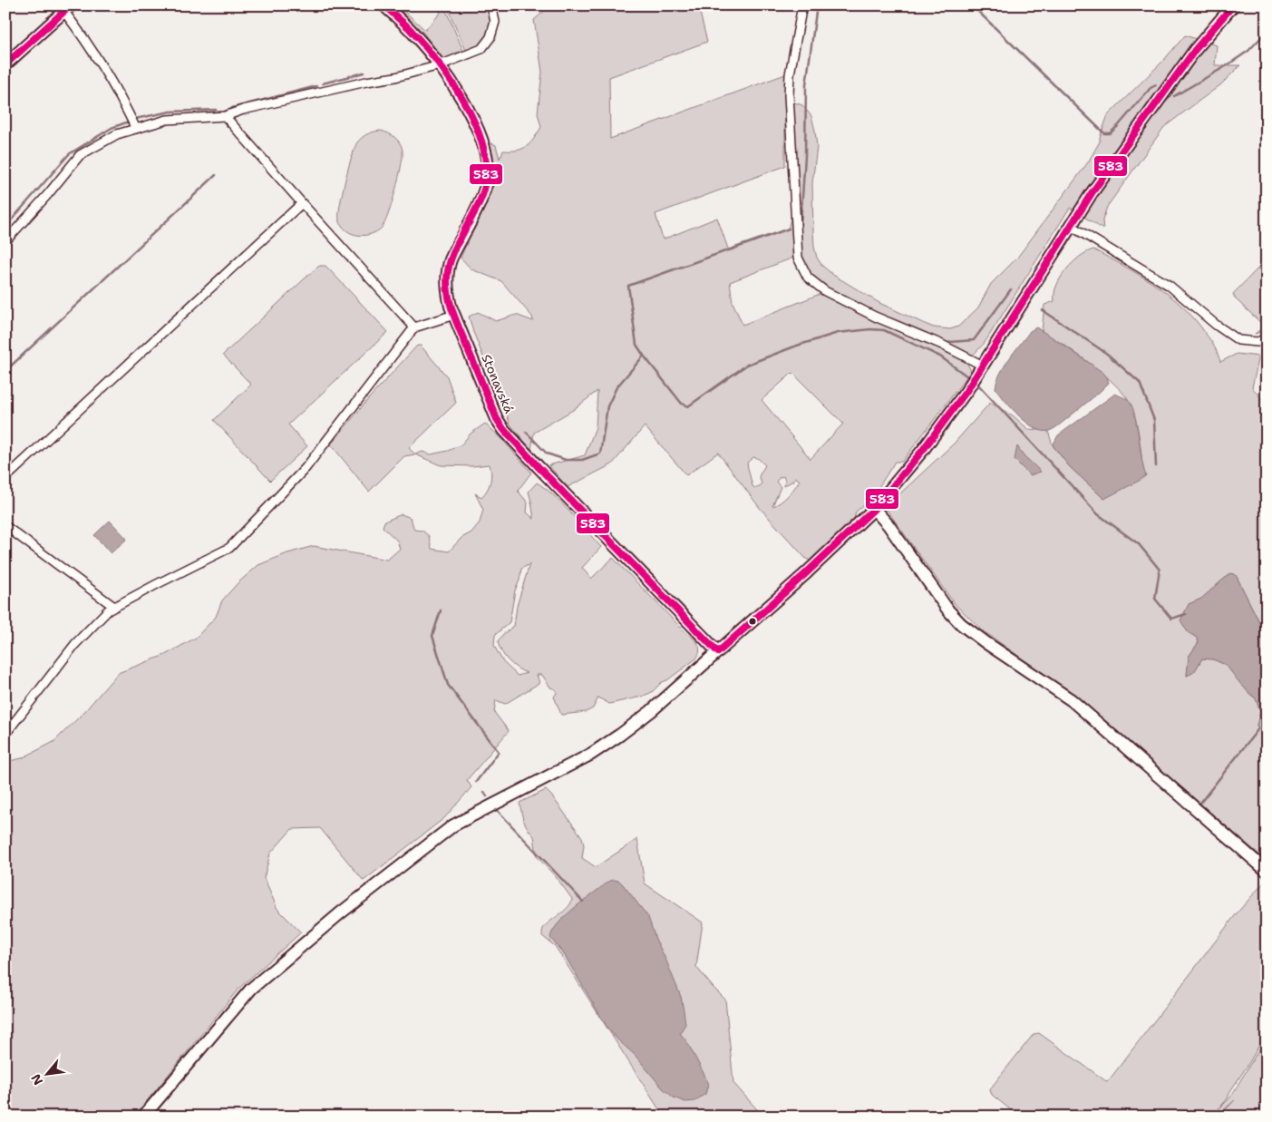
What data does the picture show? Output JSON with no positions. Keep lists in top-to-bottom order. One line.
{"streets":{"street":["Stonavská"]},"lines":["transit line 583"],"north":"bottom left"}
